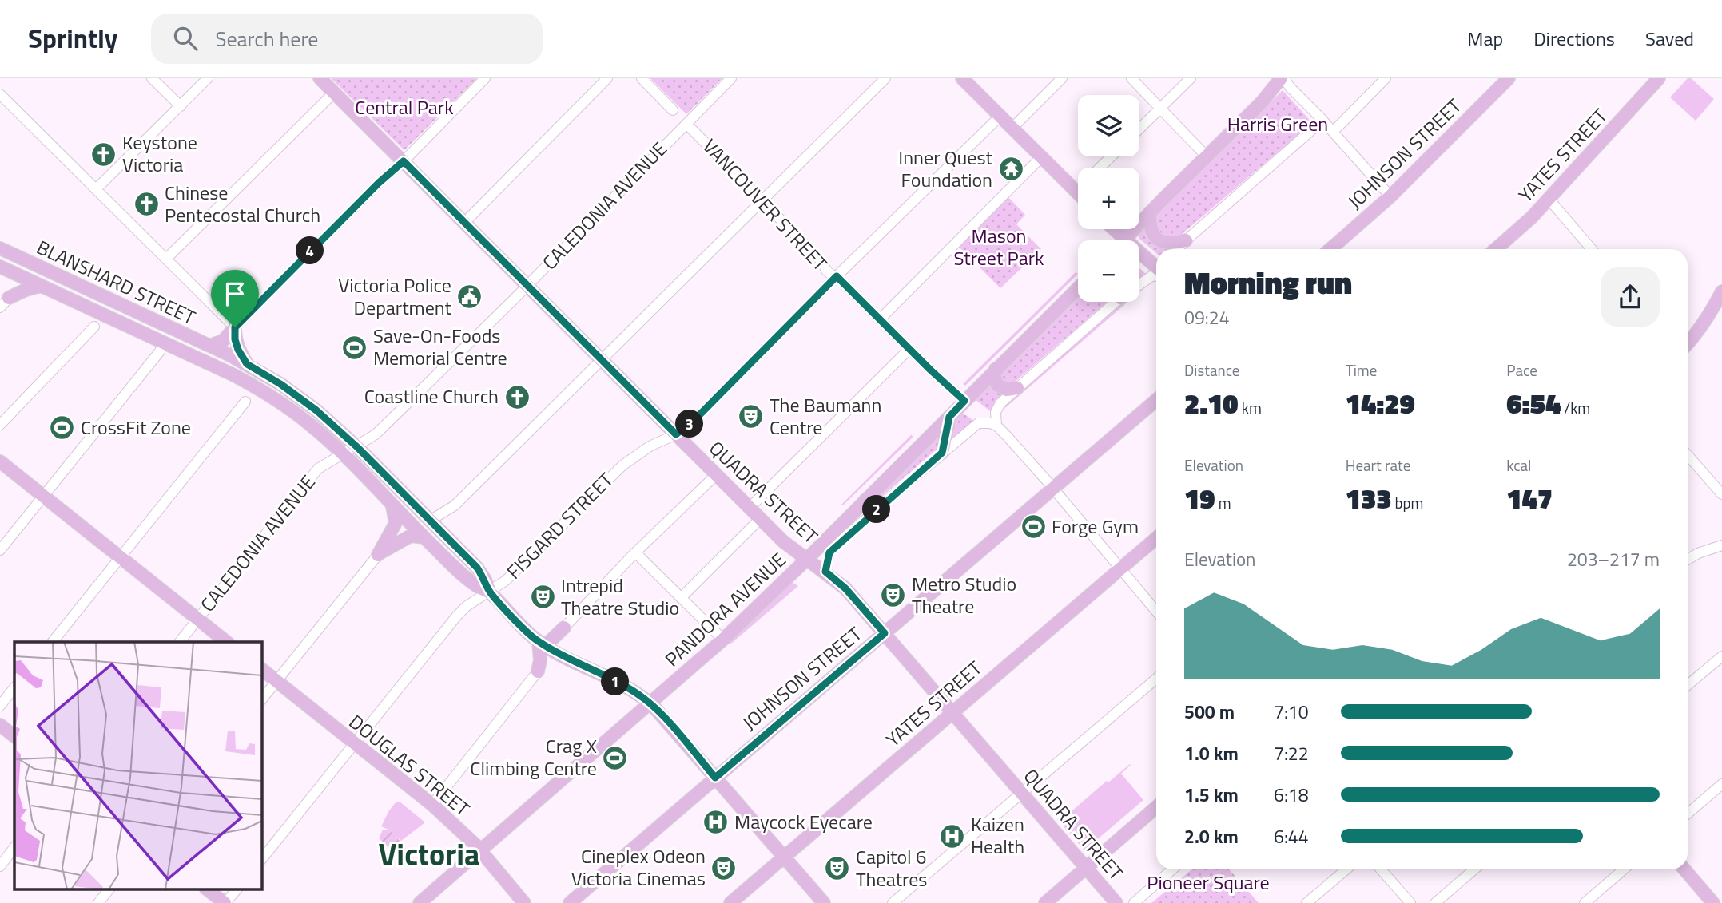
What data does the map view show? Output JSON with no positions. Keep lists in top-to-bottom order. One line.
{"streets":{"main road":["JOHNSON STREET","YATES STREET","BLANSHARD STREET","QUADRA STREET","PANDORA AVENUE","DOUGLAS STREET"],"street":["VANCOUVER STREET","CALEDONIA AVENUE","FISGARD STREET"]},"crossings":[["JOHNSON STREET","BLANSHARD STREET"],["JOHNSON STREET","QUADRA STREET"],["YATES STREET","BLANSHARD STREET"],["YATES STREET","QUADRA STREET"],["VANCOUVER STREET","CALEDONIA AVENUE"],["VANCOUVER STREET","FISGARD STREET"],["VANCOUVER STREET","PANDORA AVENUE"],["CALEDONIA AVENUE","BLANSHARD STREET"],["CALEDONIA AVENUE","QUADRA STREET"],["BLANSHARD STREET","FISGARD STREET"],["BLANSHARD STREET","PANDORA AVENUE"],["QUADRA STREET","FISGARD STREET"],["QUADRA STREET","PANDORA AVENUE"],["FISGARD STREET","DOUGLAS STREET"],["PANDORA AVENUE","DOUGLAS STREET"]],"districts":["Victoria"],"parks":["Central Park","Harris Green","Mason Street Park","Pioneer Square"],"places":{"church":["Keystone Victoria","Chinese Pentecostal Church","Coastline Church"],"temple":["Inner Quest Foundation"],"public building":["Victoria Police Department"],"sports":["Save-On-Foods Memorial Centre","CrossFit Zone","Forge Gym","Crag X Climbing Centre"],"theatre":["The Baumann Centre","Metro Studio Theatre","Intrepid Theatre Studio","Cineplex Odeon Victoria Cinemas","Capitol 6 Theatres"],"hospital":["Maycock Eyecare","Kaizen Health"]},"page":{"header":"Sprintly","search":"Search here","nav":["Map","Directions","Saved"],"map_buttons":["+","−"],"pins":["4","3","2","1"],"heading":["Morning run","09:24"],"stats":[["Distance","2.10 km"],["Time","14:29"],["Pace","6:54 /km"],["Elevation","19 m"],["Heart rate","133 bpm"],["kcal","147"]],"chart":["Elevation","203–217 m"],"list":[{"name":"500 m","note":"7:10"},{"name":"1.0 km","note":"7:22"},{"name":"1.5 km","note":"6:18"},{"name":"2.0 km","note":"6:44"}]}}
